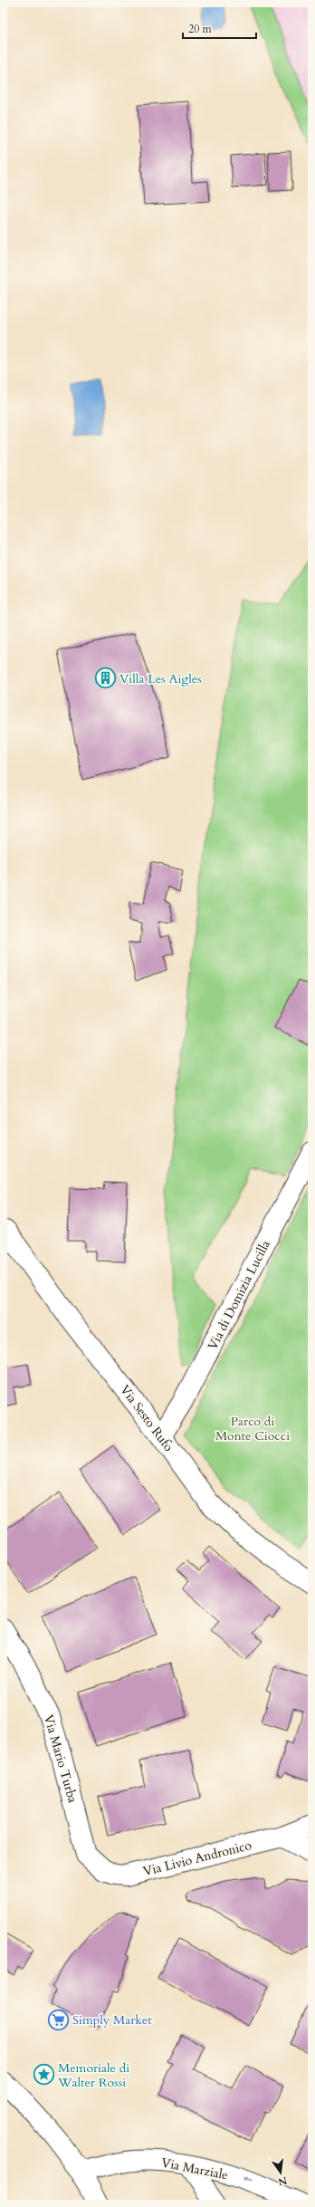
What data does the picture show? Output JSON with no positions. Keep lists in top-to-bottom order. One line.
{"streets":{"street":["Via di Domizia Lucilla","Via Sesto Rufo","Via Mario Turba","Via Livio Andronico","Via Marziale"]},"crossings":[["Via di Domizia Lucilla","Via Sesto Rufo"],["Via Mario Turba","Via Livio Andronico"]],"one_way":["Via Marziale"],"parks":["Parco di Monte Ciocci"],"places":{"building":["Villa Les Aigles"],"supermarket":["Simply Market"],"place":["Memoriale di Walter Rossi"]},"scale_bar":"20 m","north":"bottom"}
